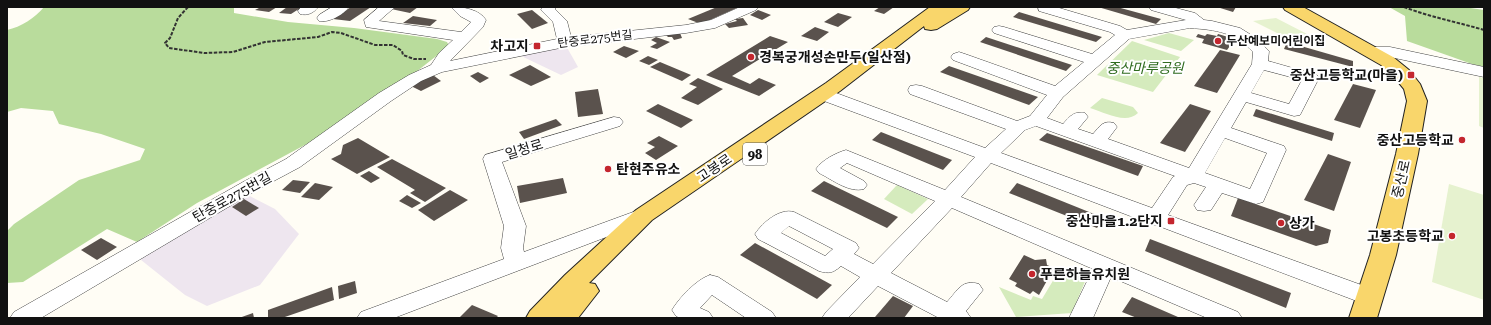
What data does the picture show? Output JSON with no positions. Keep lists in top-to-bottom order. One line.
{"streets":{"main road":["98","고봉로","중산로"],"street":["탄중로275번길","일청로"]},"parks":["중산마루공원"],"places":{"other":["두산예보미어린이집","경복궁개성손만두(일산점)","중산고등학교","탄현주유소","상가","고봉초등학교","푸른하늘유치원"],"transit":["차고지","중산고등학교(마을)","중산마을1.2단지"]}}
